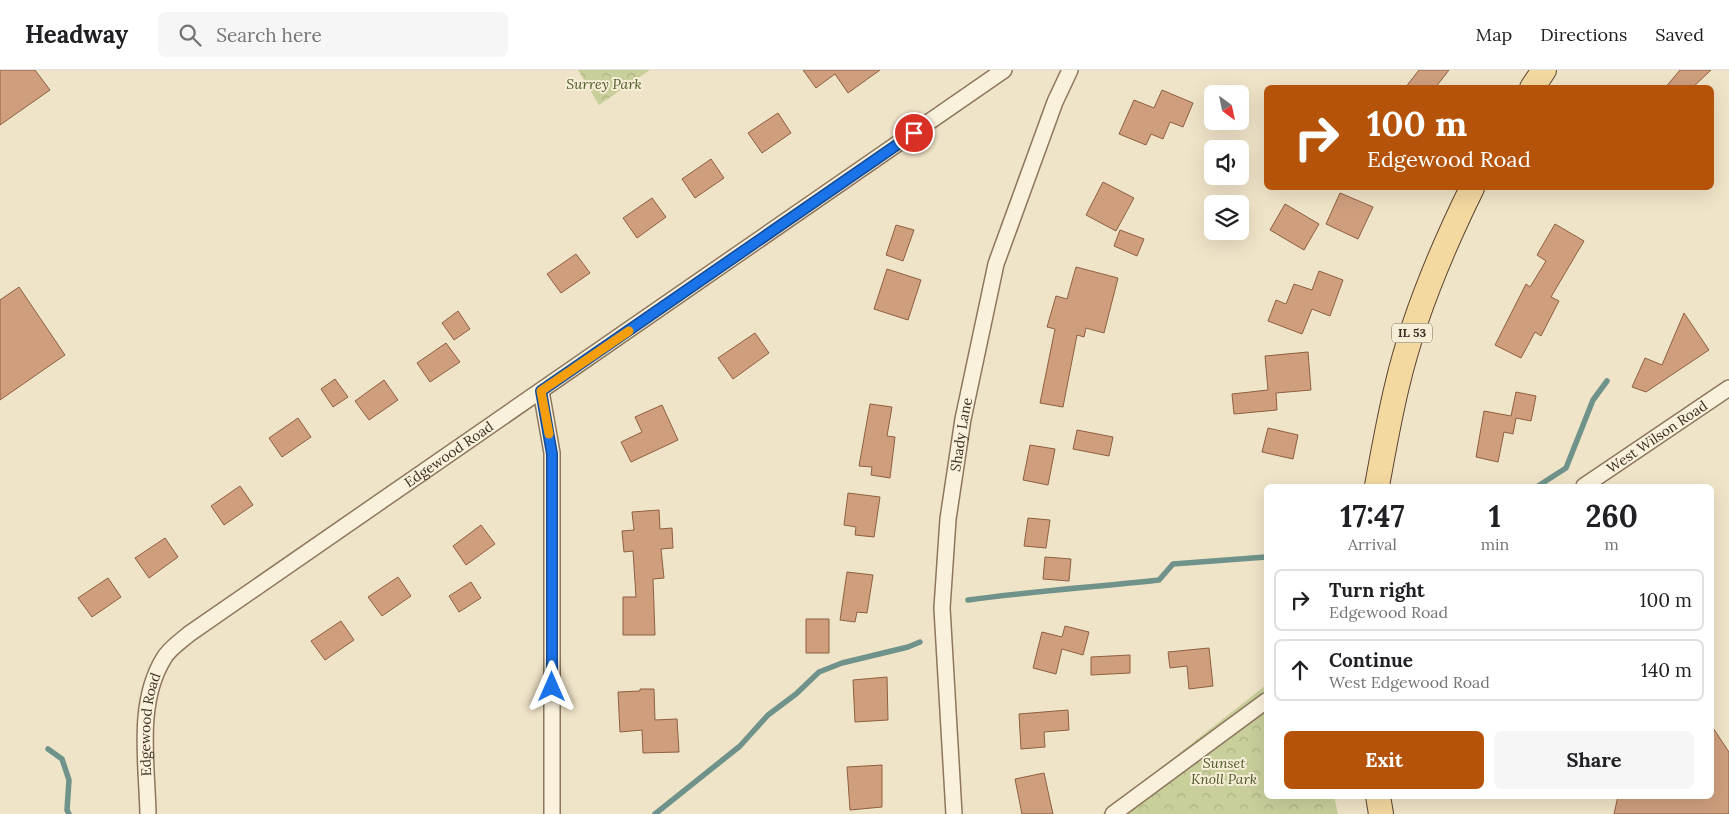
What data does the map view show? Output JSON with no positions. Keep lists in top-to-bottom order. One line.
{"streets":{"main road":["IL 53"],"street":["Shady Lane","West Wilson Road","Edgewood Road"]},"parks":["Surrey Park","Sunset Knoll Park"],"north":"bottom right","page":{"header":"Headway","search":"Search here","nav":["Map","Directions","Saved"],"turn":["100 m","Edgewood Road"],"eta":["17:47","Arrival","1","min","260","m"],"list":[{"name":"Turn right","note":"Edgewood Road","value":"100 m"},{"name":"Continue","note":"West Edgewood Road","value":"140 m"}],"buttons":["Exit","Share"]}}
